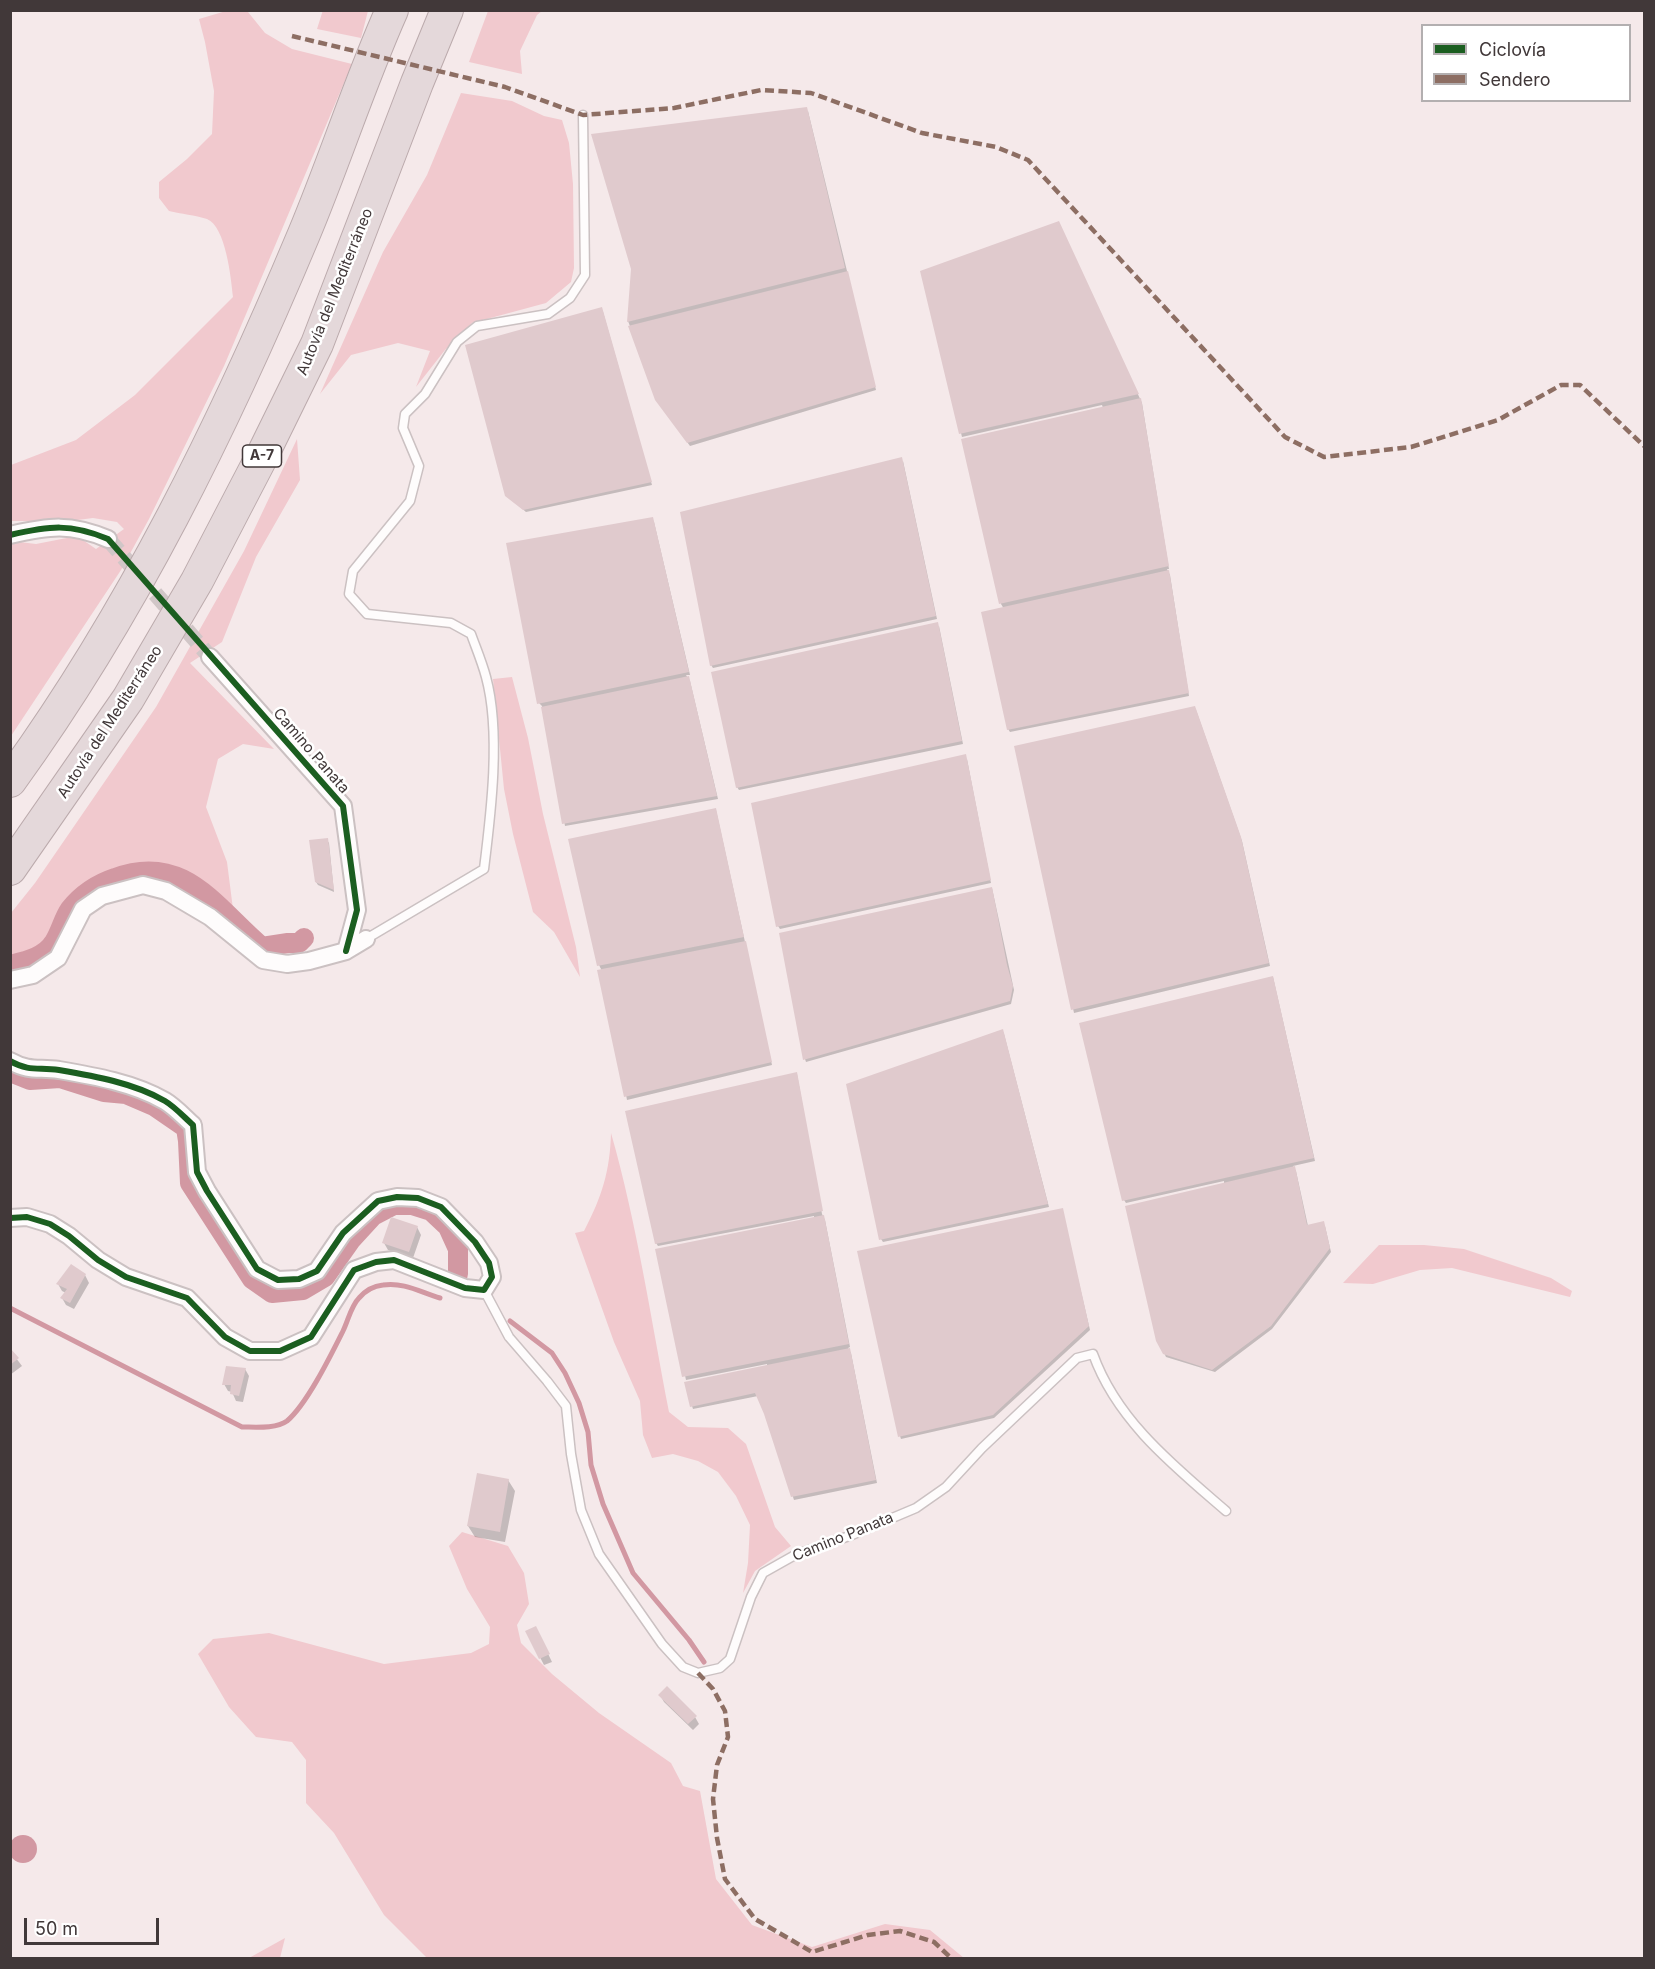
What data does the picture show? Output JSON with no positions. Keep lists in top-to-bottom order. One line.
{"streets":{"highway":["Autovía del Mediterráneo","A-7"],"street":["Camino Panata"]},"legend":["Ciclovía","Sendero"],"scale_bar":"50 m"}
